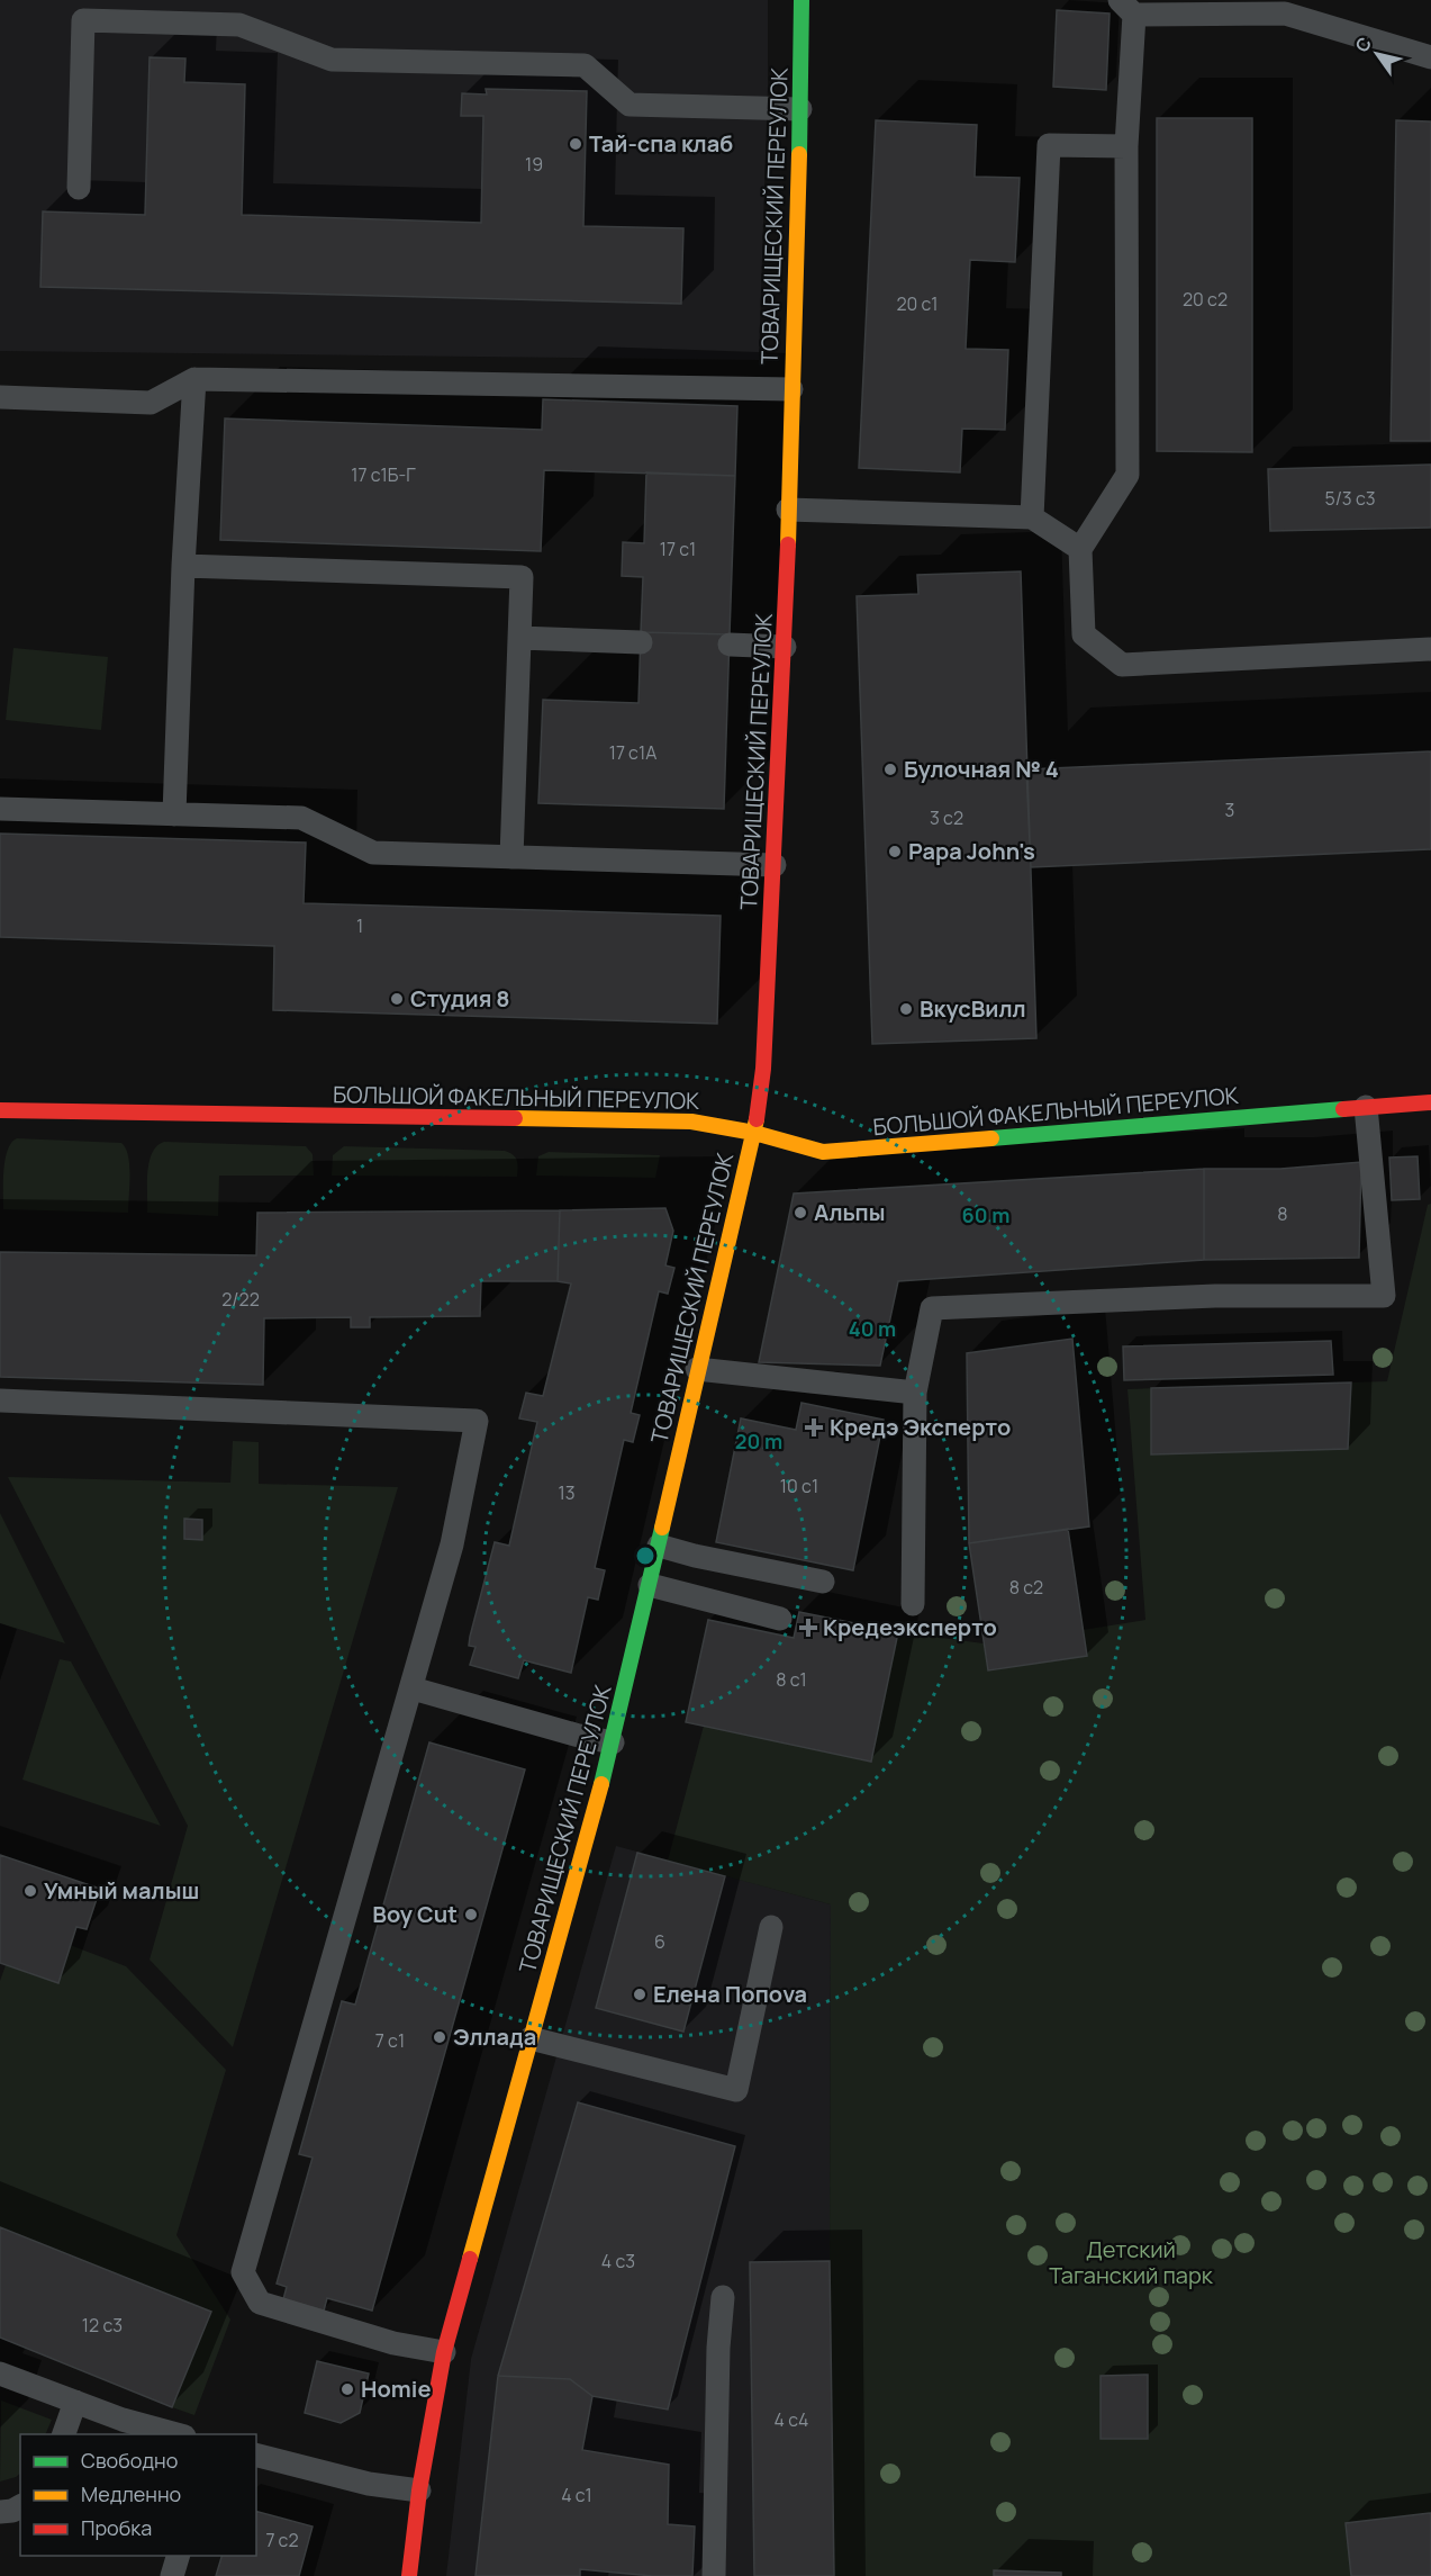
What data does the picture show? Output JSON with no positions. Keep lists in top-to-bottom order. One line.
{"streets":{"street":["ТОВАРИЩЕСКИЙ ПЕРЕУЛОК","БОЛЬШОЙ ФАКЕЛЬНЫЙ ПЕРЕУЛОК"]},"crossings":[["ТОВАРИЩЕСКИЙ ПЕРЕУЛОК","БОЛЬШОЙ ФАКЕЛЬНЫЙ ПЕРЕУЛОК"]],"parks":["Детский Таганский парк"],"places":{"other":["Тай-спа клаб","Булочная № 4","Papa John's","Студия 8","ВкусВилл","Альпы","Умный малыш","Boy Cut","Елена Попоva","Эллада","Homie"],"health":["Кредэ Эксперто","Кредеэксперто"]},"house_numbers":["19","20 с2","20 с1","17 с1Б-Г","5/3 с3","17 с1","17 с1А","3","3 с2","1","8","2/22","10 с1","13","8 с2","8 с1","6","7 с1","4 с3","12 с3","4 с4","4 с1","7 с2"],"legend":["Свободно","Медленно","Пробка"],"north":"top left","rings":["60 m","40 m","20 m"]}
